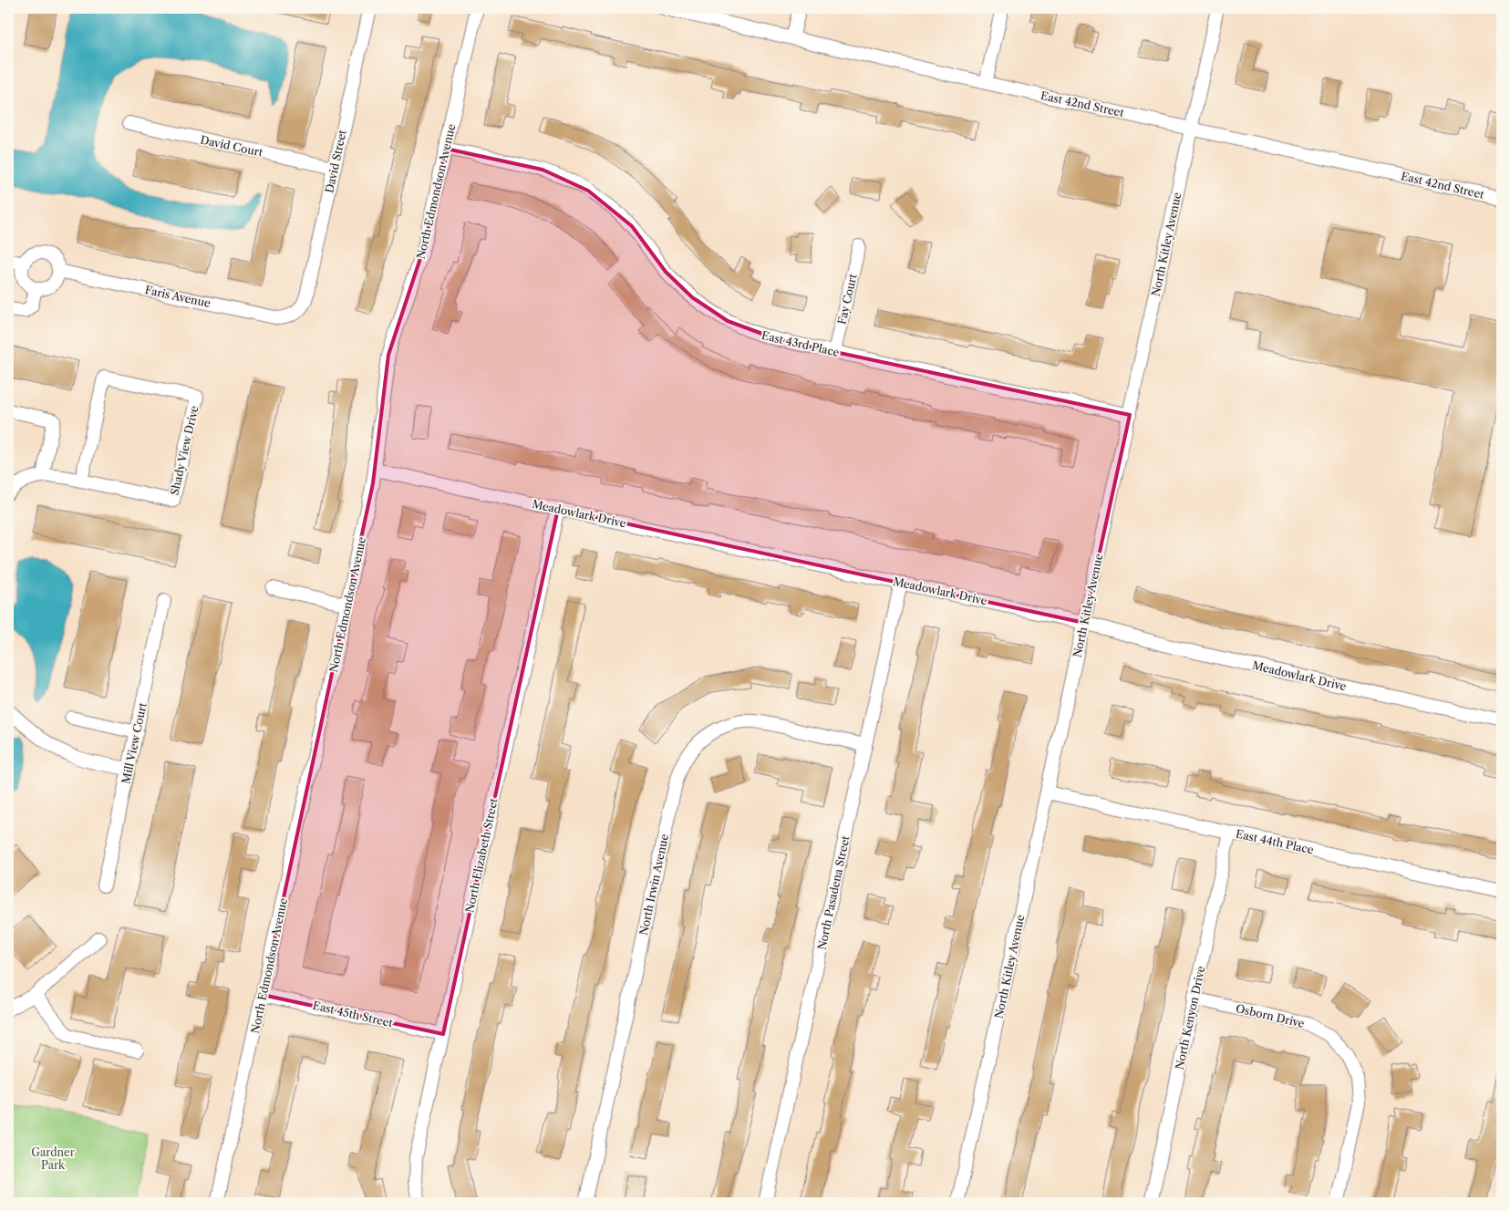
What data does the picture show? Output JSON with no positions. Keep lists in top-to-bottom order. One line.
{"streets":{"street":["East 42nd Street","David Court","David Street","North Edmondson Avenue","North Kitley Avenue","Faris Avenue","Fay Court","East 43rd Place","Shady View Drive","Meadowlark Drive","Mill View Court","East 44th Place","North Elizabeth Street","North Irwin Avenue","North Pasadena Street","East 45th Street","Osborn Drive","North Kenyon Drive"]},"crossings":[["East 42nd Street","North Kitley Avenue"],["David Court","David Street"],["David Street","Faris Avenue"],["North Edmondson Avenue","East 43rd Place"],["North Edmondson Avenue","Meadowlark Drive"],["North Edmondson Avenue","East 45th Street"],["North Kitley Avenue","East 43rd Place"],["North Kitley Avenue","Meadowlark Drive"],["North Kitley Avenue","East 44th Place"],["Fay Court","East 43rd Place"],["Meadowlark Drive","North Elizabeth Street"],["Meadowlark Drive","North Pasadena Street"],["East 44th Place","North Kenyon Drive"],["North Elizabeth Street","East 45th Street"],["North Irwin Avenue","North Pasadena Street"],["Osborn Drive","North Kenyon Drive"]],"parks":["Gardner Park"]}
